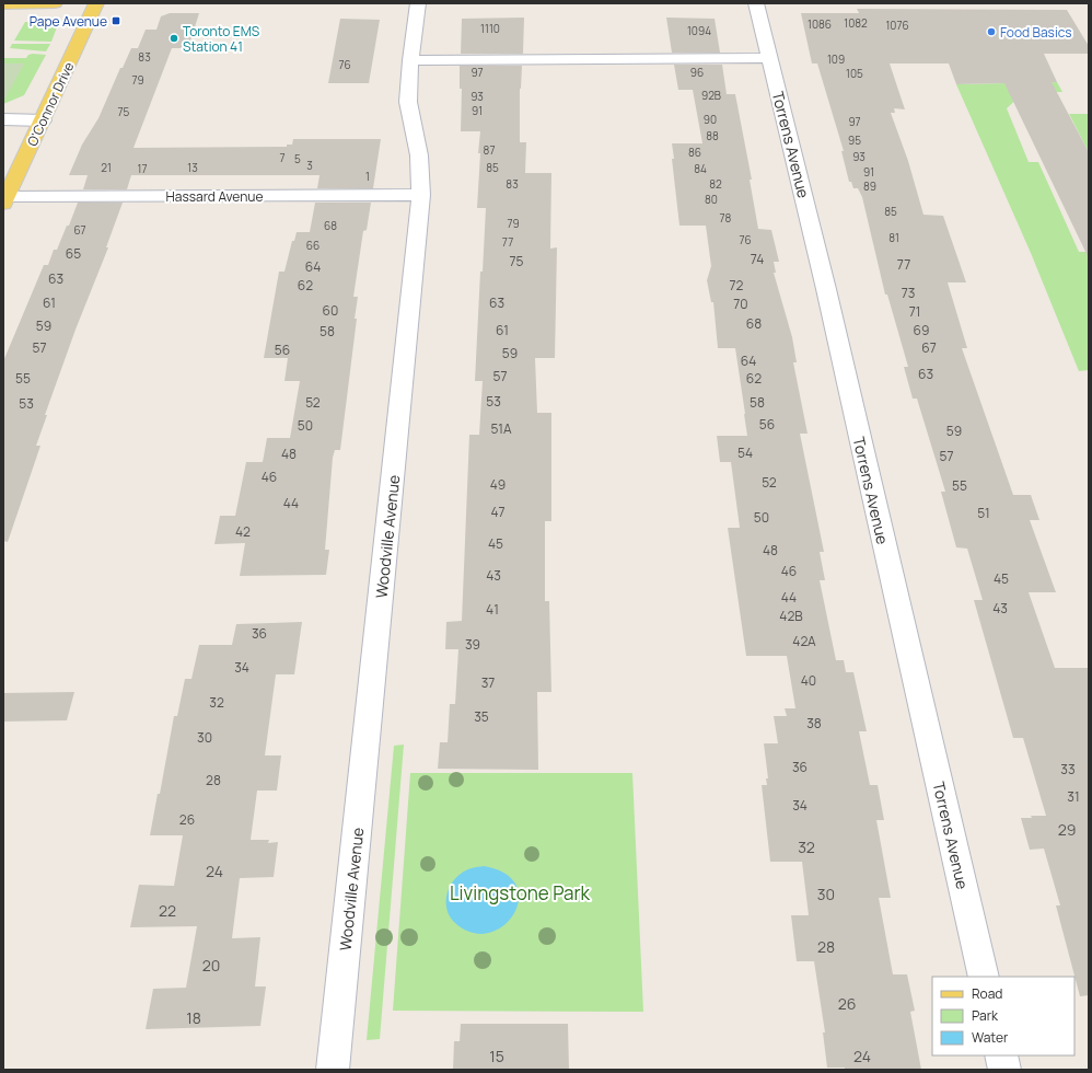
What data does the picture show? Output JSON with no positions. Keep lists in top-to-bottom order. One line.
{"streets":{"main road":["O'Connor Drive"],"street":["Torrens Avenue","Hassard Avenue","Woodville Avenue"]},"crossings":[["O'Connor Drive","Hassard Avenue"],["Hassard Avenue","Woodville Avenue"]],"parks":["Livingstone Park"],"places":{"transit":["Pape Avenue"],"other":["Food Basics","Toronto EMS Station 41"]},"house_numbers":["1082","1086","1076","1110","1094","83","109","76","97","96","105","79","92B","93","91","75","90","97","88","95","87","86","93","7","5","3","21","13","85","17","84","91","1","83","82","89","80","85","78","79","68","67","81","76","77","66","65","74","75","77","64","63","62","72","73","61","63","70","60","71","68","59","61","69","58","57","67","56","59","64","63","57","55","62","53","52","58","53","56","50","51A","59","54","48","57","46","52","49","55","44","47","51","50","42","45","48","46","43","45","44","43","41","42B","36","42A","39","34","40","37","32","35","38","30","36","33","28","31","34","26","29","32","24","30","22","28","20","26","18","15","24"],"legend":["Road","Park","Water"]}
